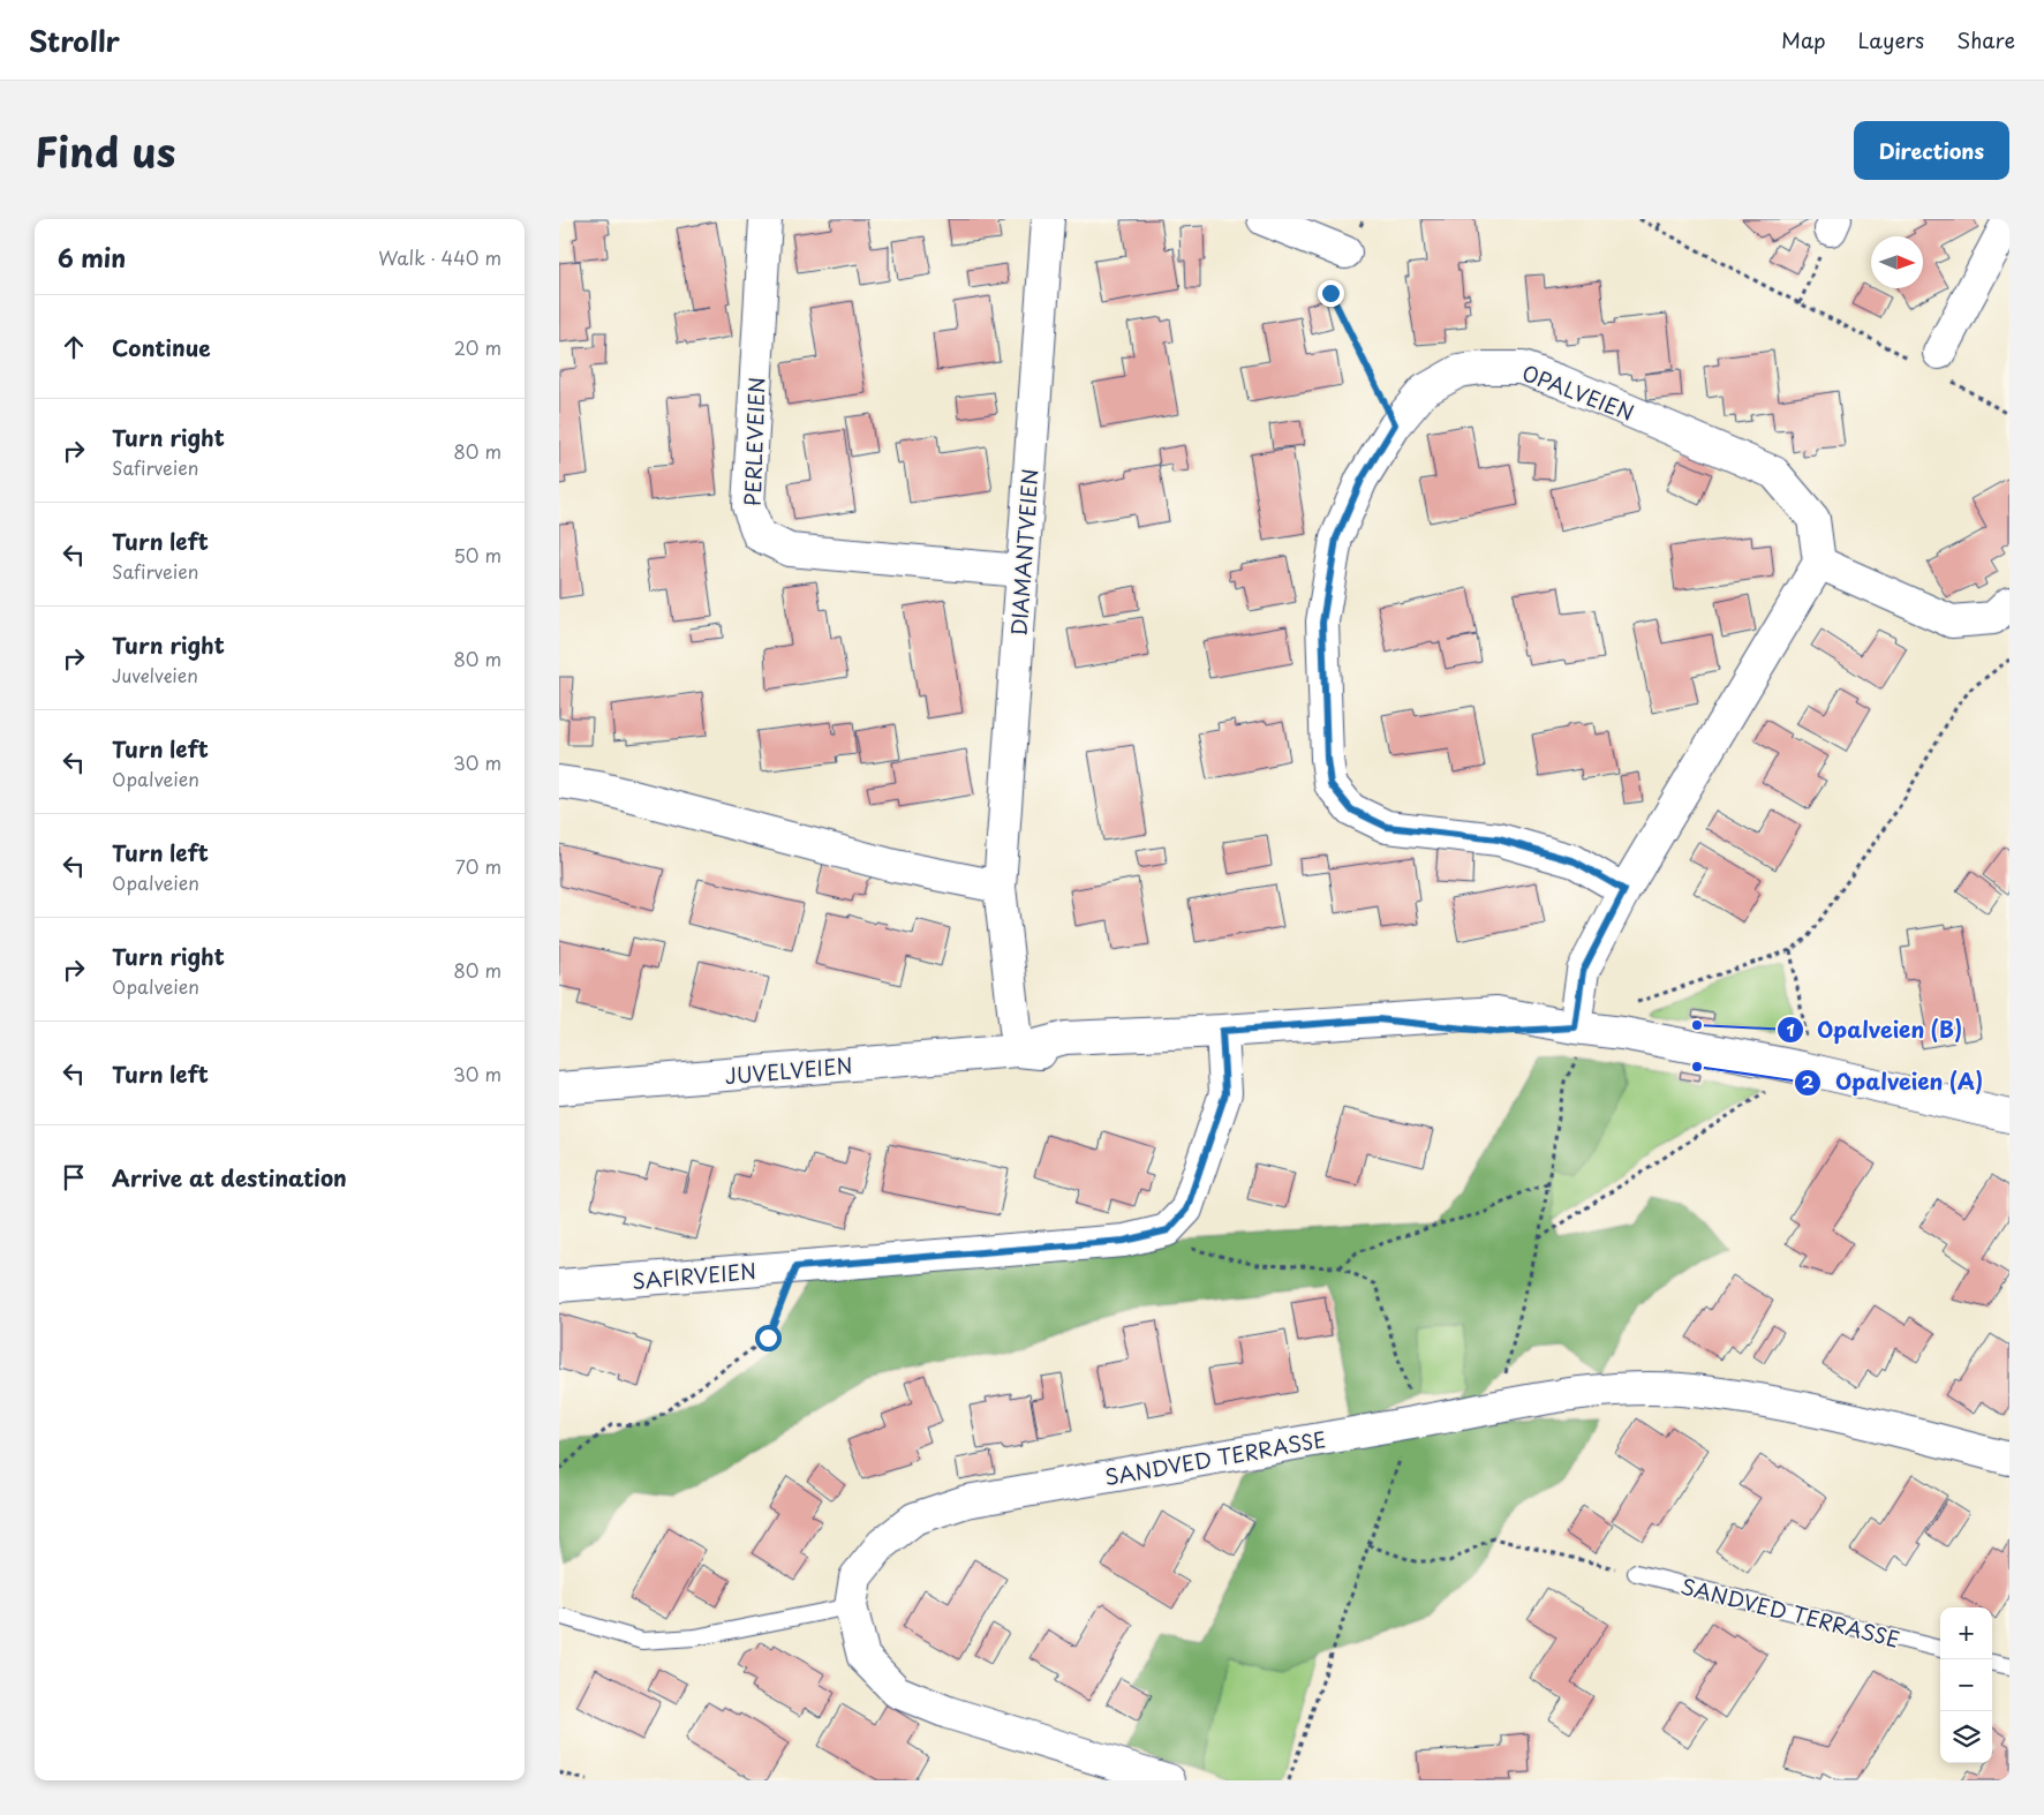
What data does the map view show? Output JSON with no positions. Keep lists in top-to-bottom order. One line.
{"streets":{"street":["OPALVEIEN","PERLEVEIEN","DIAMANTVEIEN","JUVELVEIEN","SAFIRVEIEN","SANDVED TERRASSE"]},"crossings":[["PERLEVEIEN","DIAMANTVEIEN"],["DIAMANTVEIEN","JUVELVEIEN"],["JUVELVEIEN","SAFIRVEIEN"]],"places":["Opalveien (B)","Opalveien (A)"],"north":"right","page":{"header":"Strollr","nav":["Map","Layers","Share"],"title":"Find us","buttons":"Directions","heading":["6 min","Walk · 440 m"],"list":[["Continue","20 m"],["Turn right","Safirveien","80 m"],["Turn left","Safirveien","50 m"],["Turn right","Juvelveien","80 m"],["Turn left","Opalveien","30 m"],["Turn left","Opalveien","70 m"],["Turn right","Opalveien","80 m"],["Turn left","30 m"],"Arrive at destination"],"map_buttons":["+","−"]}}
